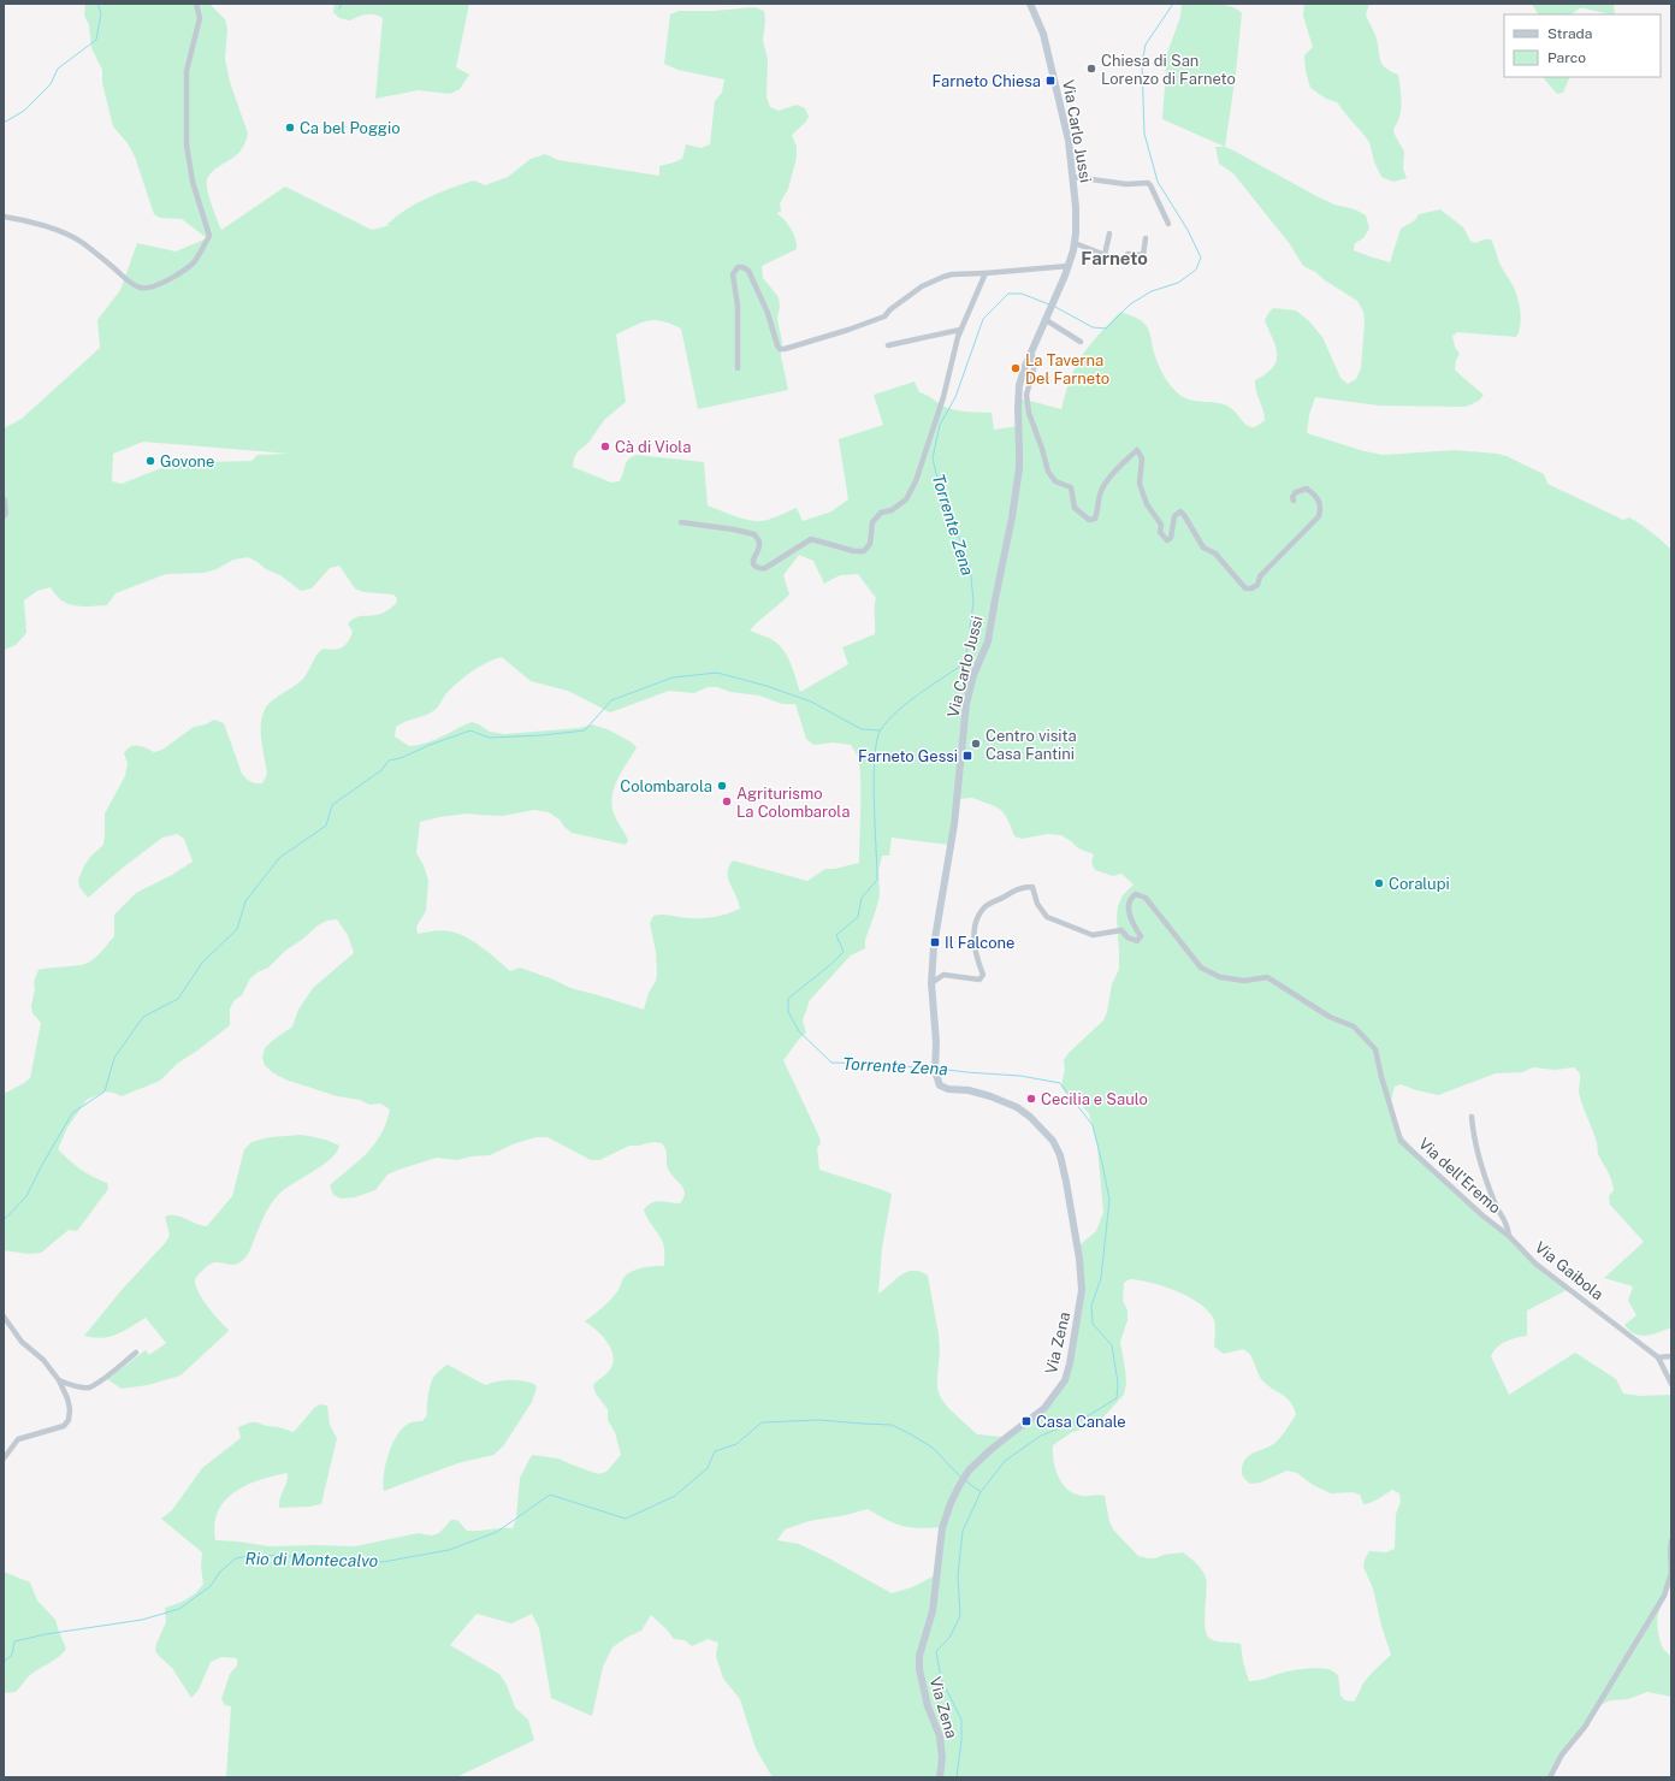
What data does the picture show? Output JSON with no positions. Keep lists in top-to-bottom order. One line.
{"streets":{"street":["Via Carlo Jussi","Via dell'Eremo","Via Gaibola","Via Zena"]},"crossings":[["Via Carlo Jussi","Via dell'Eremo"],["Via Carlo Jussi","Via Zena"],["Via dell'Eremo","Via Gaibola"]],"districts":["Farneto"],"water":["Torrente Zena","Rio di Montecalvo"],"places":{"other":["Chiesa di San Lorenzo di Farneto","Ca bel Poggio","La Taverna Del Farneto","Cà di Viola","Govone","Centro visita Casa Fantini","Colombarola","Agriturismo La Colombarola","Coralupi","Cecilia e Saulo"],"transit":["Farneto Chiesa","Farneto Gessi","Il Falcone","Casa Canale"]},"legend":["Strada","Parco"]}
